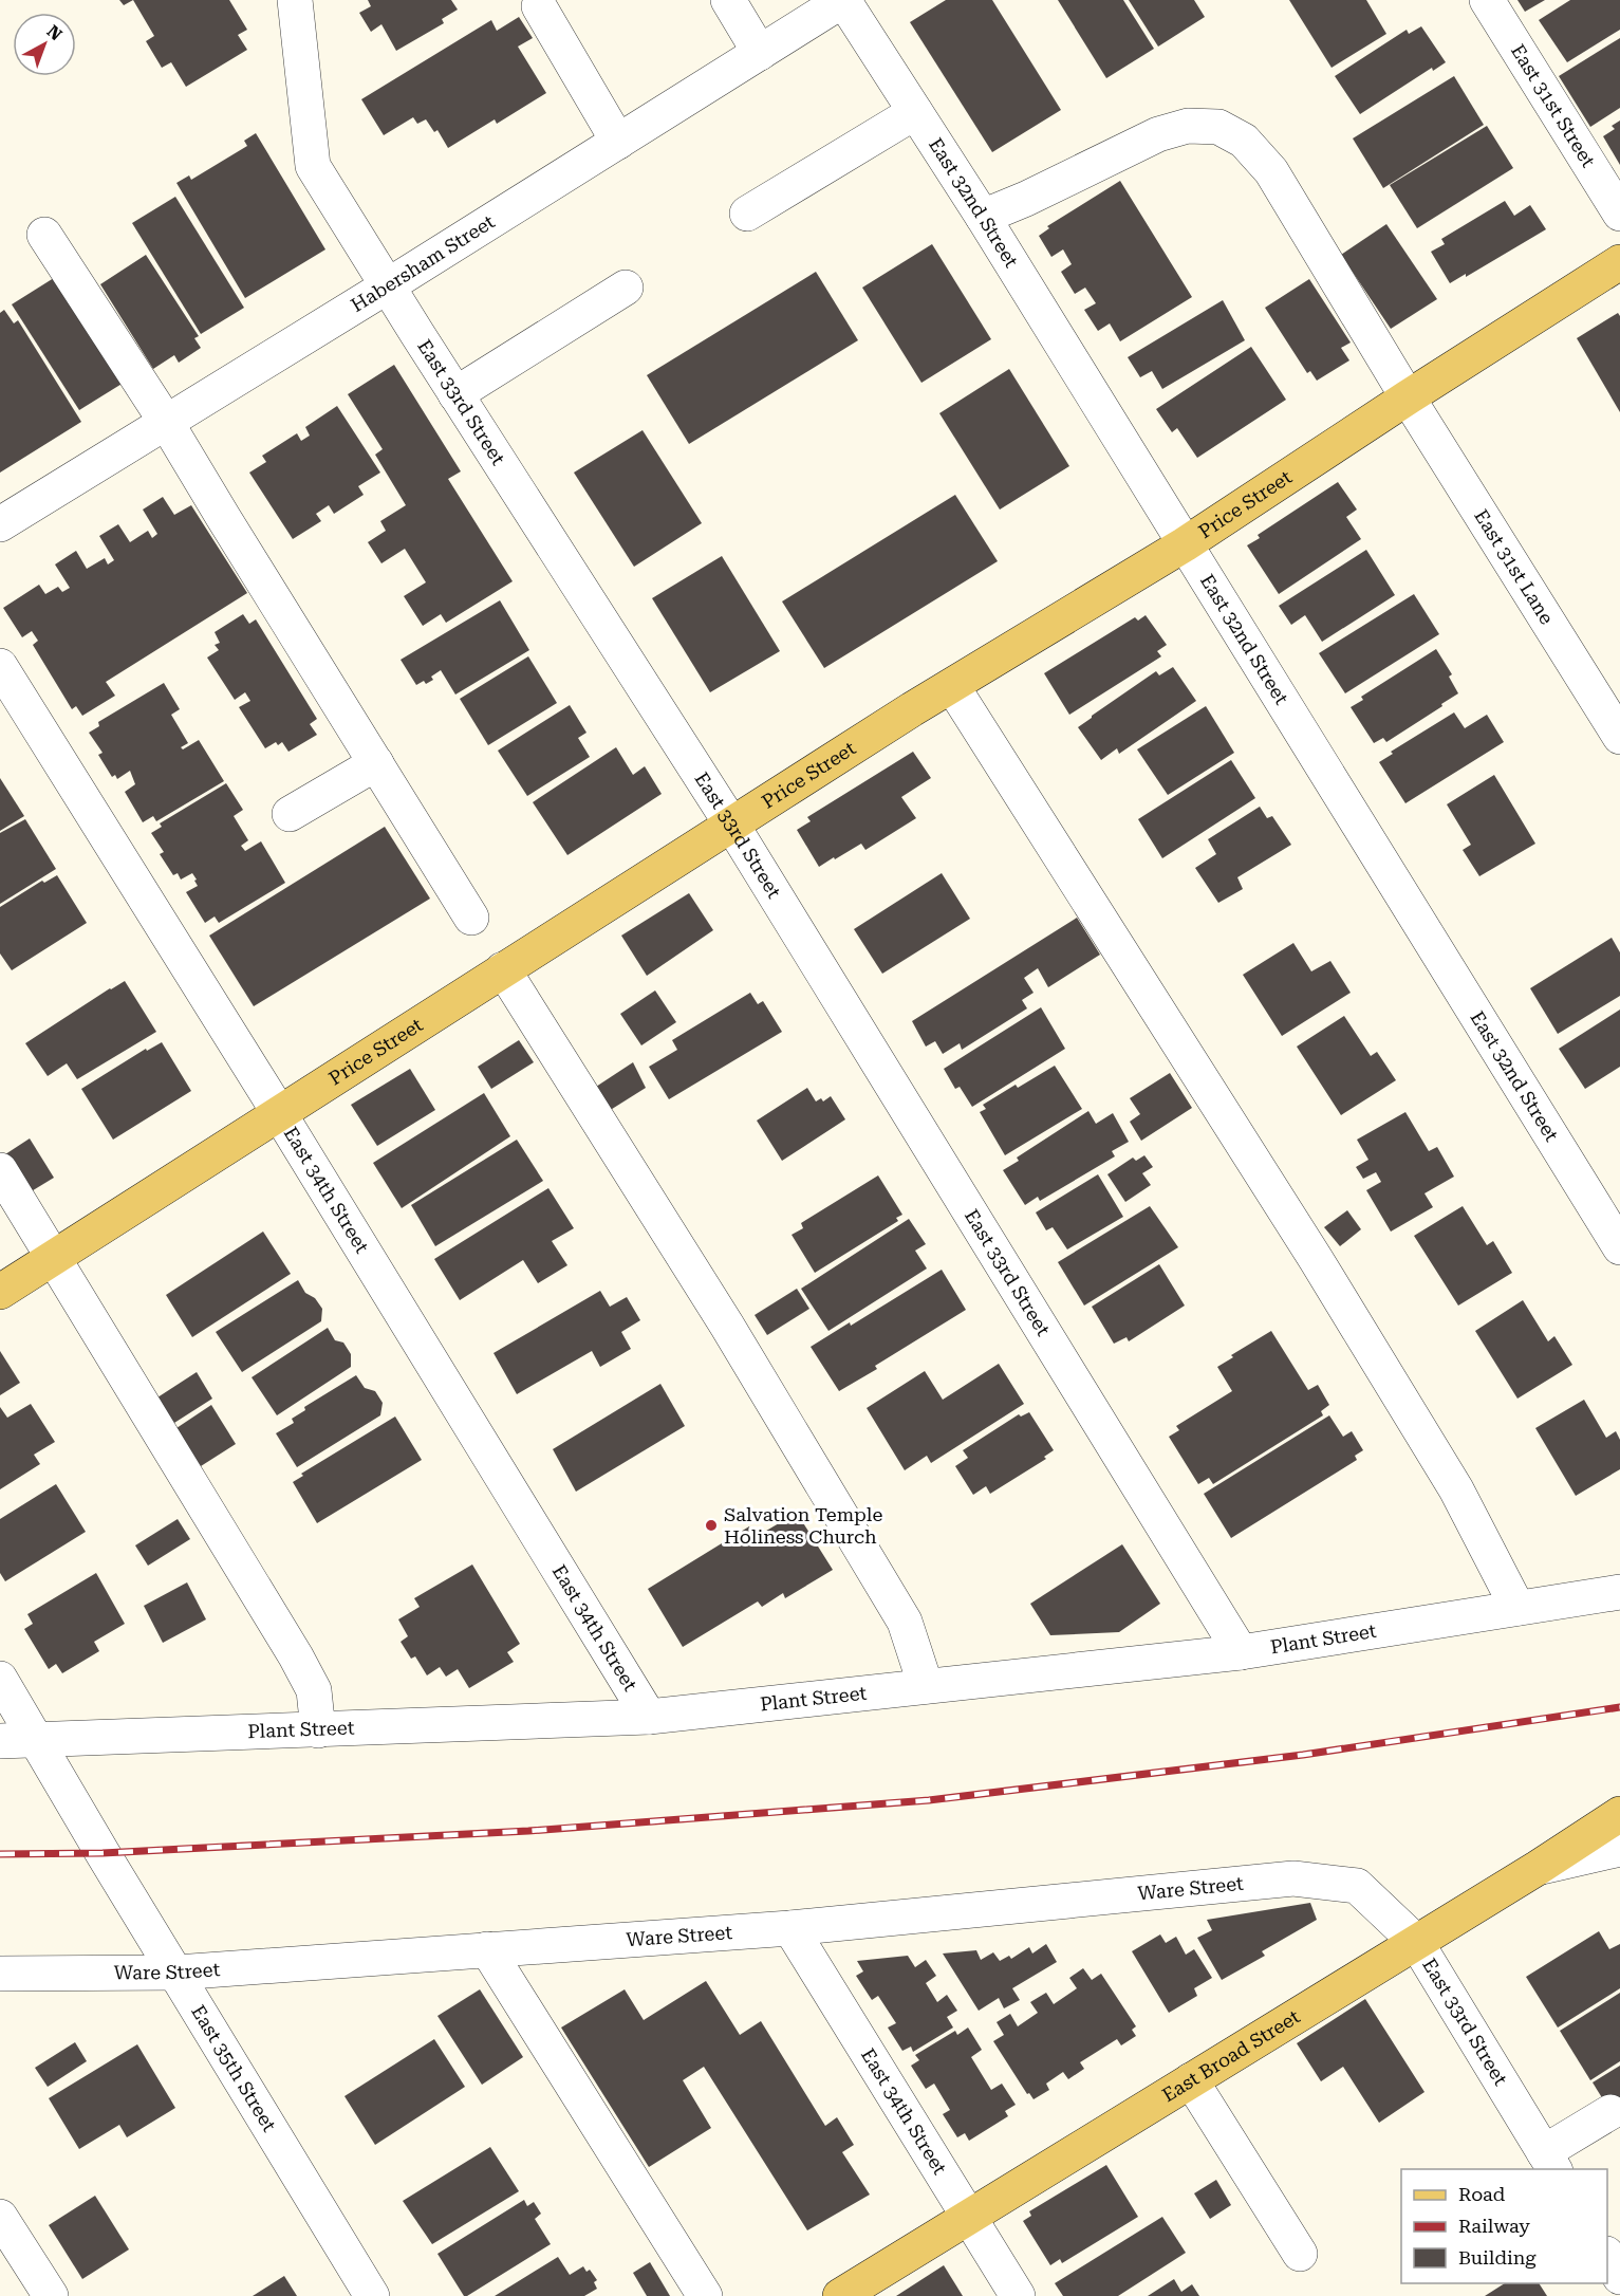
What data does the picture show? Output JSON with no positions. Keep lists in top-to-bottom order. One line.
{"streets":{"main road":["Price Street","East Broad Street"],"street":["East 31st Street","East 32nd Street","Habersham Street","East 33rd Street","East 31st Lane","East 34th Street","Plant Street","Ware Street","East 35th Street"]},"crossings":[["East 32nd Street","Habersham Street"],["East 32nd Street","Price Street"],["East 32nd Street","East 31st Lane"],["Habersham Street","East 33rd Street"],["East 33rd Street","Price Street"],["East 33rd Street","Plant Street"],["East 33rd Street","Ware Street"],["East 33rd Street","East Broad Street"],["Price Street","East 31st Lane"],["Price Street","East 34th Street"],["East 34th Street","Plant Street"],["East 34th Street","Ware Street"],["East 34th Street","East Broad Street"],["Plant Street","East 35th Street"],["Ware Street","East 35th Street"]],"places":["Salvation Temple Holiness Church"],"legend":["Road","Railway","Building"],"north":"top right"}
